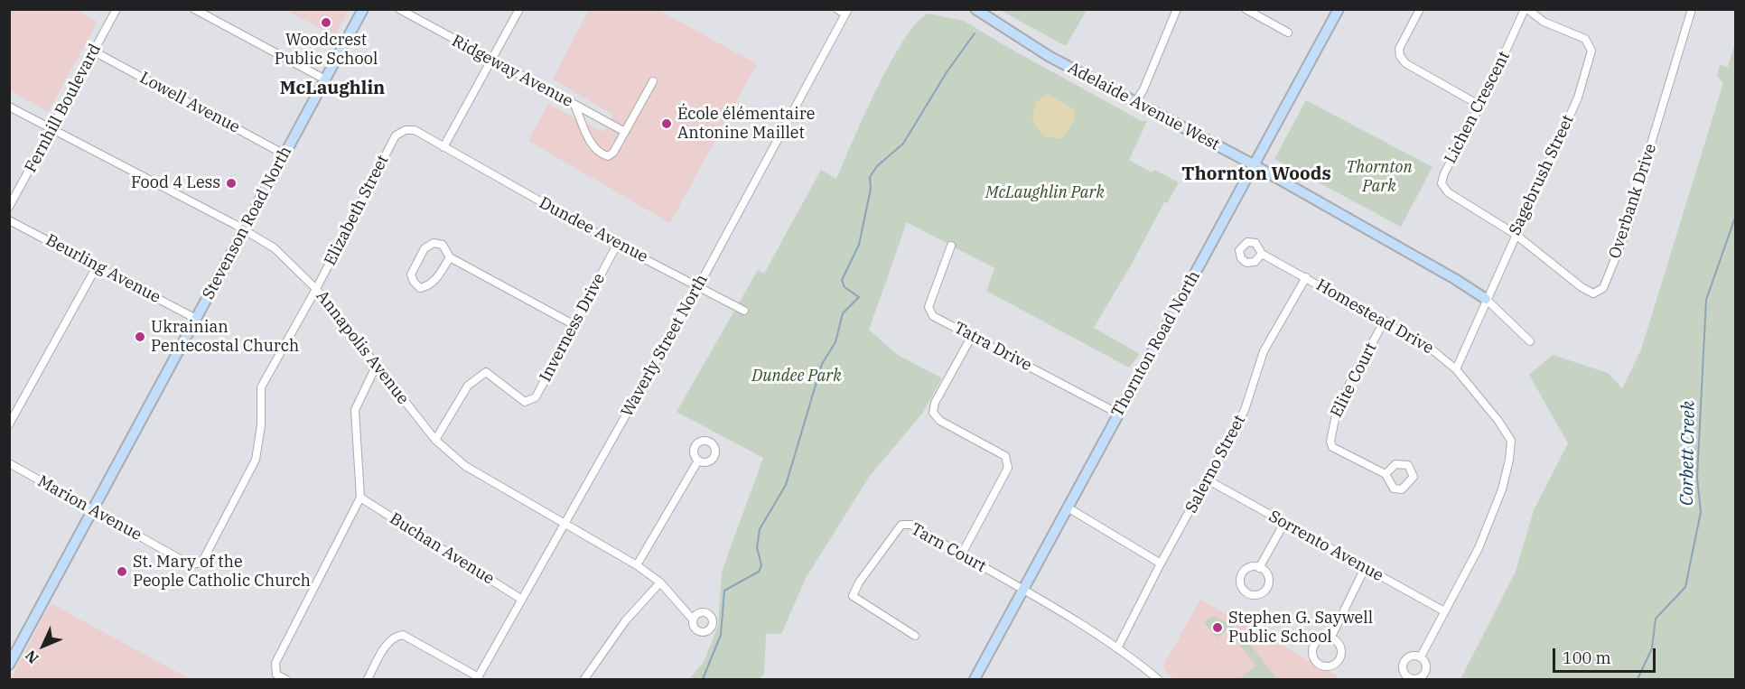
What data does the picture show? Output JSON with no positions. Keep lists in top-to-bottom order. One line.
{"streets":{"main road":["Adelaide Avenue West","Stevenson Road North","Thornton Road North"],"street":["Ridgeway Avenue","Lowell Avenue","Lichen Crescent","Fernhill Boulevard","Sagebrush Street","Overbank Drive","Elizabeth Street","Dundee Avenue","Beurling Avenue","Homestead Drive","Inverness Drive","Waverly Street North","Tatra Drive","Annapolis Avenue","Elite Court","Salerno Street","Marion Avenue","Sorrento Avenue","Tarn Court","Buchan Avenue"]},"crossings":[["Lowell Avenue","Fernhill Boulevard"],["Lowell Avenue","Stevenson Road North"],["Adelaide Avenue West","Sagebrush Street"],["Adelaide Avenue West","Thornton Road North"],["Lichen Crescent","Sagebrush Street"],["Lichen Crescent","Overbank Drive"],["Fernhill Boulevard","Annapolis Avenue"],["Sagebrush Street","Overbank Drive"],["Sagebrush Street","Homestead Drive"],["Elizabeth Street","Dundee Avenue"],["Elizabeth Street","Annapolis Avenue"],["Elizabeth Street","Marion Avenue"],["Stevenson Road North","Beurling Avenue"],["Stevenson Road North","Annapolis Avenue"],["Stevenson Road North","Marion Avenue"],["Dundee Avenue","Inverness Drive"],["Dundee Avenue","Waverly Street North"],["Homestead Drive","Elite Court"],["Homestead Drive","Salerno Street"],["Homestead Drive","Sorrento Avenue"],["Inverness Drive","Annapolis Avenue"],["Thornton Road North","Tatra Drive"],["Thornton Road North","Tarn Court"],["Waverly Street North","Annapolis Avenue"],["Waverly Street North","Buchan Avenue"],["Salerno Street","Sorrento Avenue"],["Salerno Street","Tarn Court"]],"districts":["McLaughlin","Thornton Woods"],"water":["Corbett Creek"],"parks":["Thornton Park","McLaughlin Park","Dundee Park"],"places":["Woodcrest Public School","École élémentaire Antonine Maillet","Food 4 Less","Ukrainian Pentecostal Church","St. Mary of the People Catholic Church","Stephen G. Saywell Public School"],"scale_bar":"100 m","north":"bottom left"}
